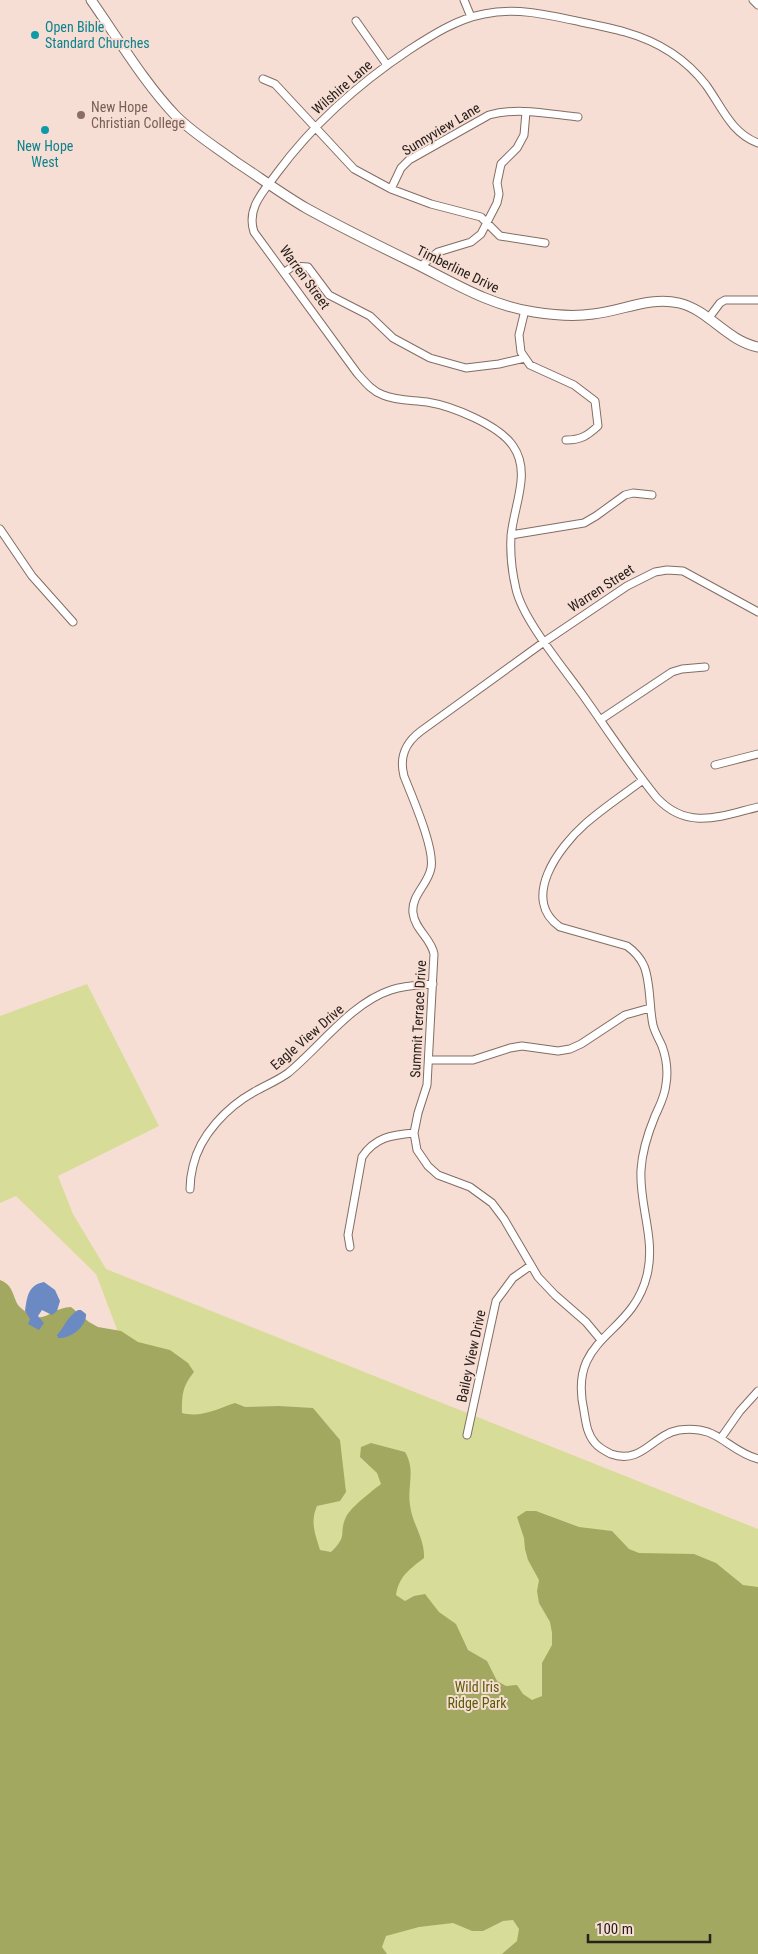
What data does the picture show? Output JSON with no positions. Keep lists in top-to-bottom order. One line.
{"streets":{"street":["Wilshire Lane","Sunnyview Lane","Timberline Drive","Warren Street","Summit Terrace Drive","Eagle View Drive","Bailey View Drive"]},"crossings":[["Wilshire Lane","Timberline Drive"],["Wilshire Lane","Warren Street"],["Timberline Drive","Warren Street"],["Warren Street","Summit Terrace Drive"],["Summit Terrace Drive","Eagle View Drive"]],"parks":["Wild Iris Ridge Park"],"places":["Open Bible Standard Churches","New Hope Christian College","New Hope West"],"scale_bar":"100 m"}
